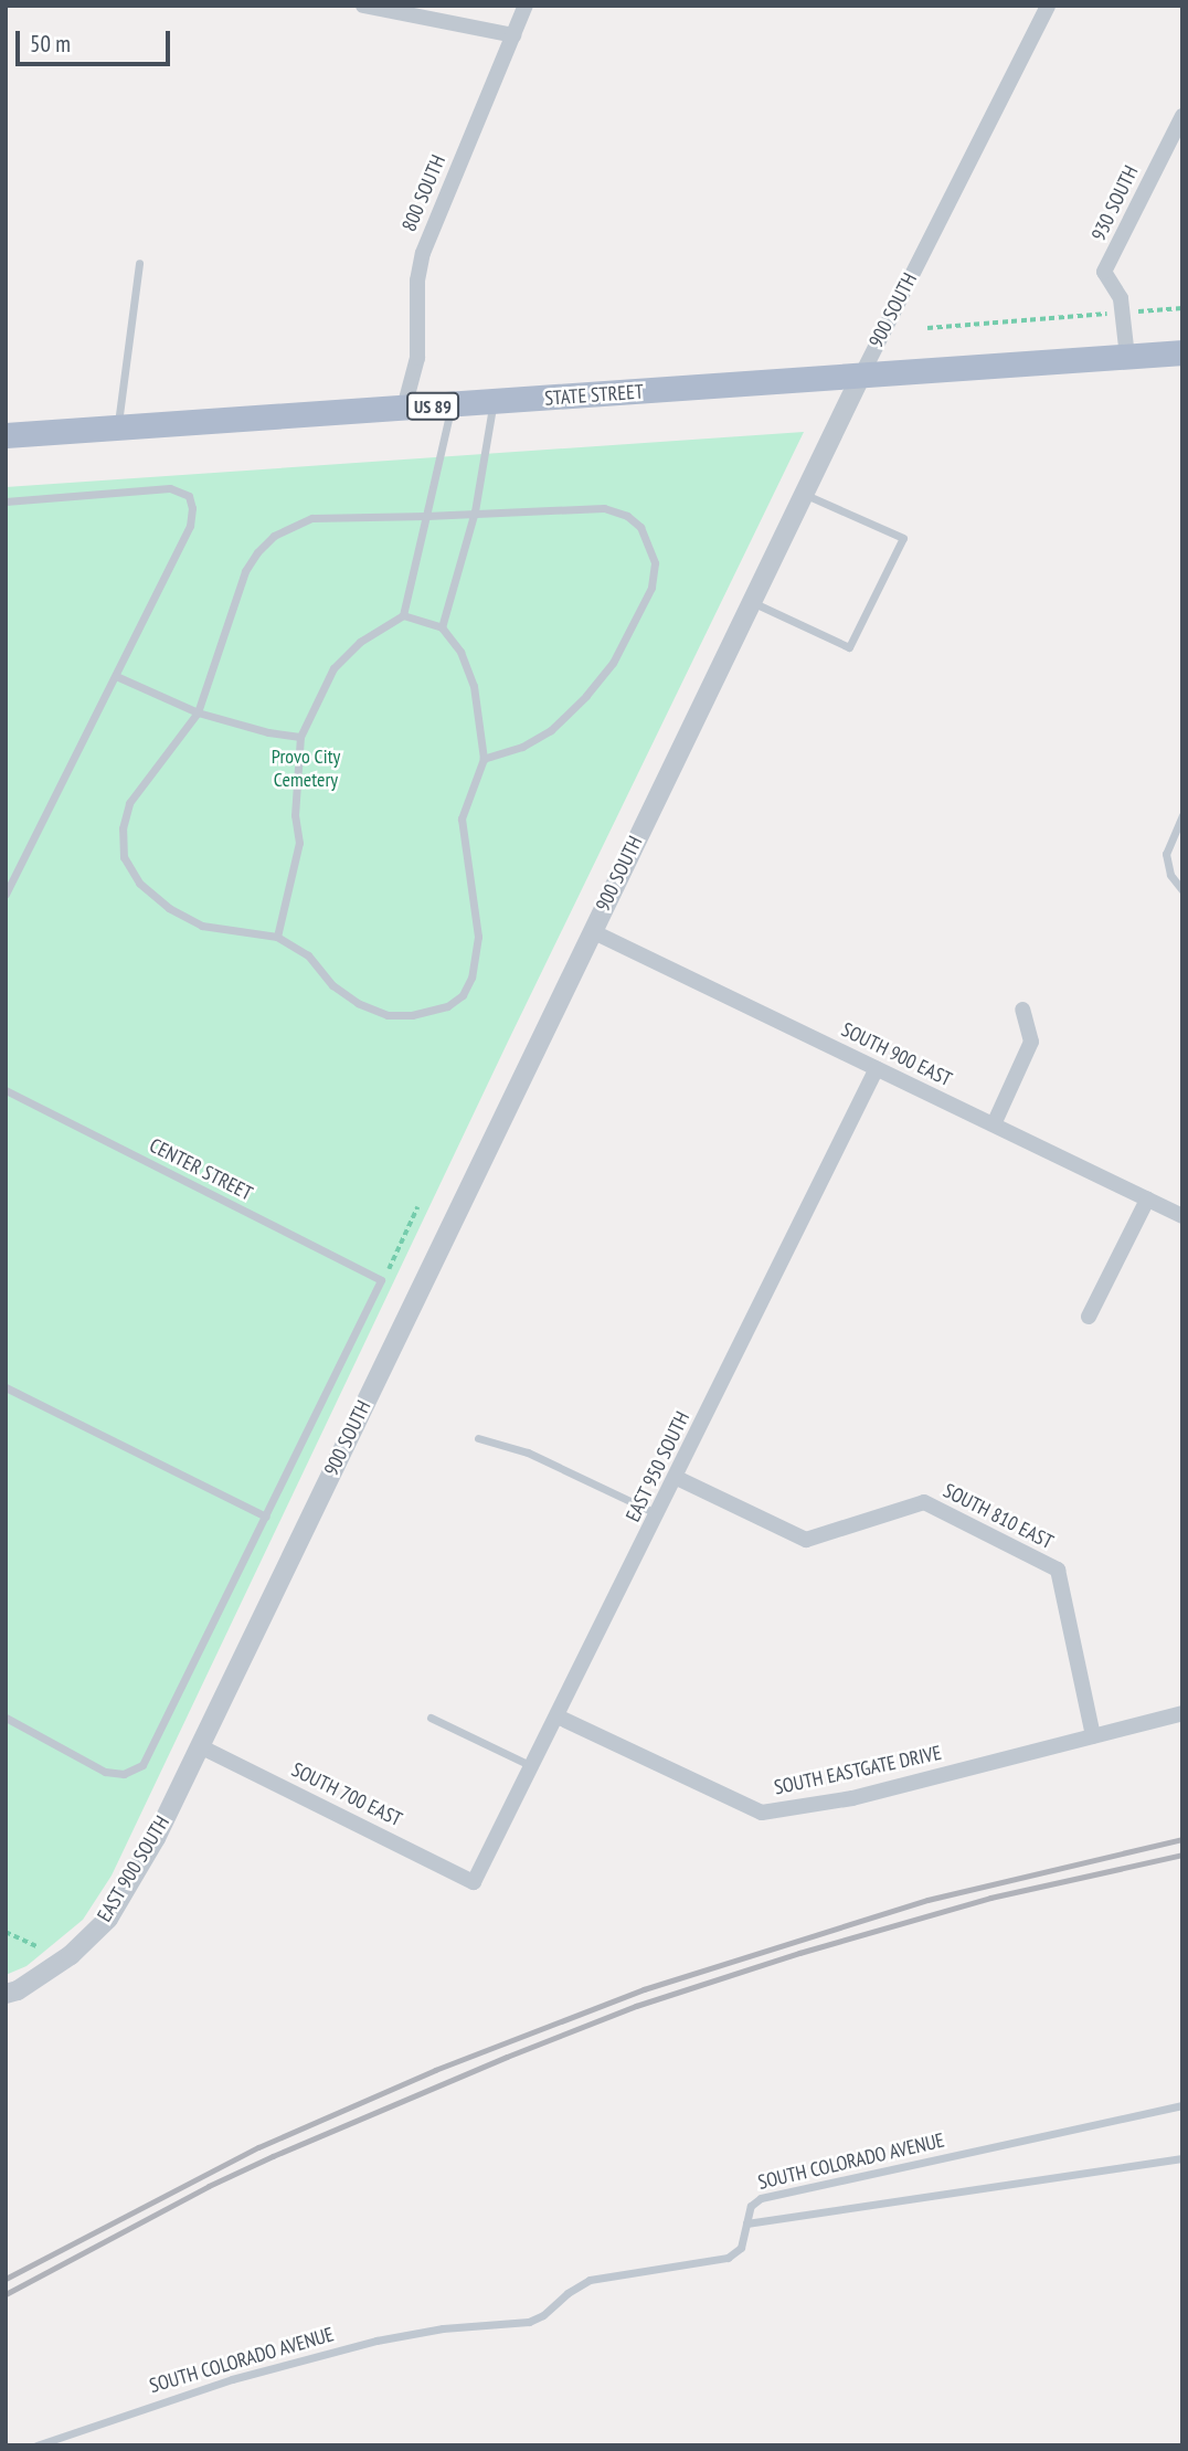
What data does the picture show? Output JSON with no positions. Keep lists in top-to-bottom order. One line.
{"streets":{"main road":["STATE STREET","US 89"],"street":["800 SOUTH","930 SOUTH","900 SOUTH","SOUTH 900 EAST","EAST 950 SOUTH","SOUTH 810 EAST","SOUTH EASTGATE DRIVE","SOUTH 700 EAST","EAST 900 SOUTH"],"lane":["CENTER STREET","SOUTH COLORADO AVENUE"]},"crossings":[["800 SOUTH","STATE STREET"],["930 SOUTH","STATE STREET"],["900 SOUTH","STATE STREET"],["900 SOUTH","SOUTH 900 EAST"],["900 SOUTH","SOUTH 700 EAST"],["900 SOUTH","EAST 900 SOUTH"],["SOUTH 900 EAST","EAST 950 SOUTH"],["EAST 950 SOUTH","SOUTH 810 EAST"],["EAST 950 SOUTH","SOUTH EASTGATE DRIVE"],["EAST 950 SOUTH","SOUTH 700 EAST"],["SOUTH 810 EAST","SOUTH EASTGATE DRIVE"],["SOUTH 700 EAST","EAST 900 SOUTH"]],"parks":["Provo City Cemetery"],"scale_bar":"50 m"}
